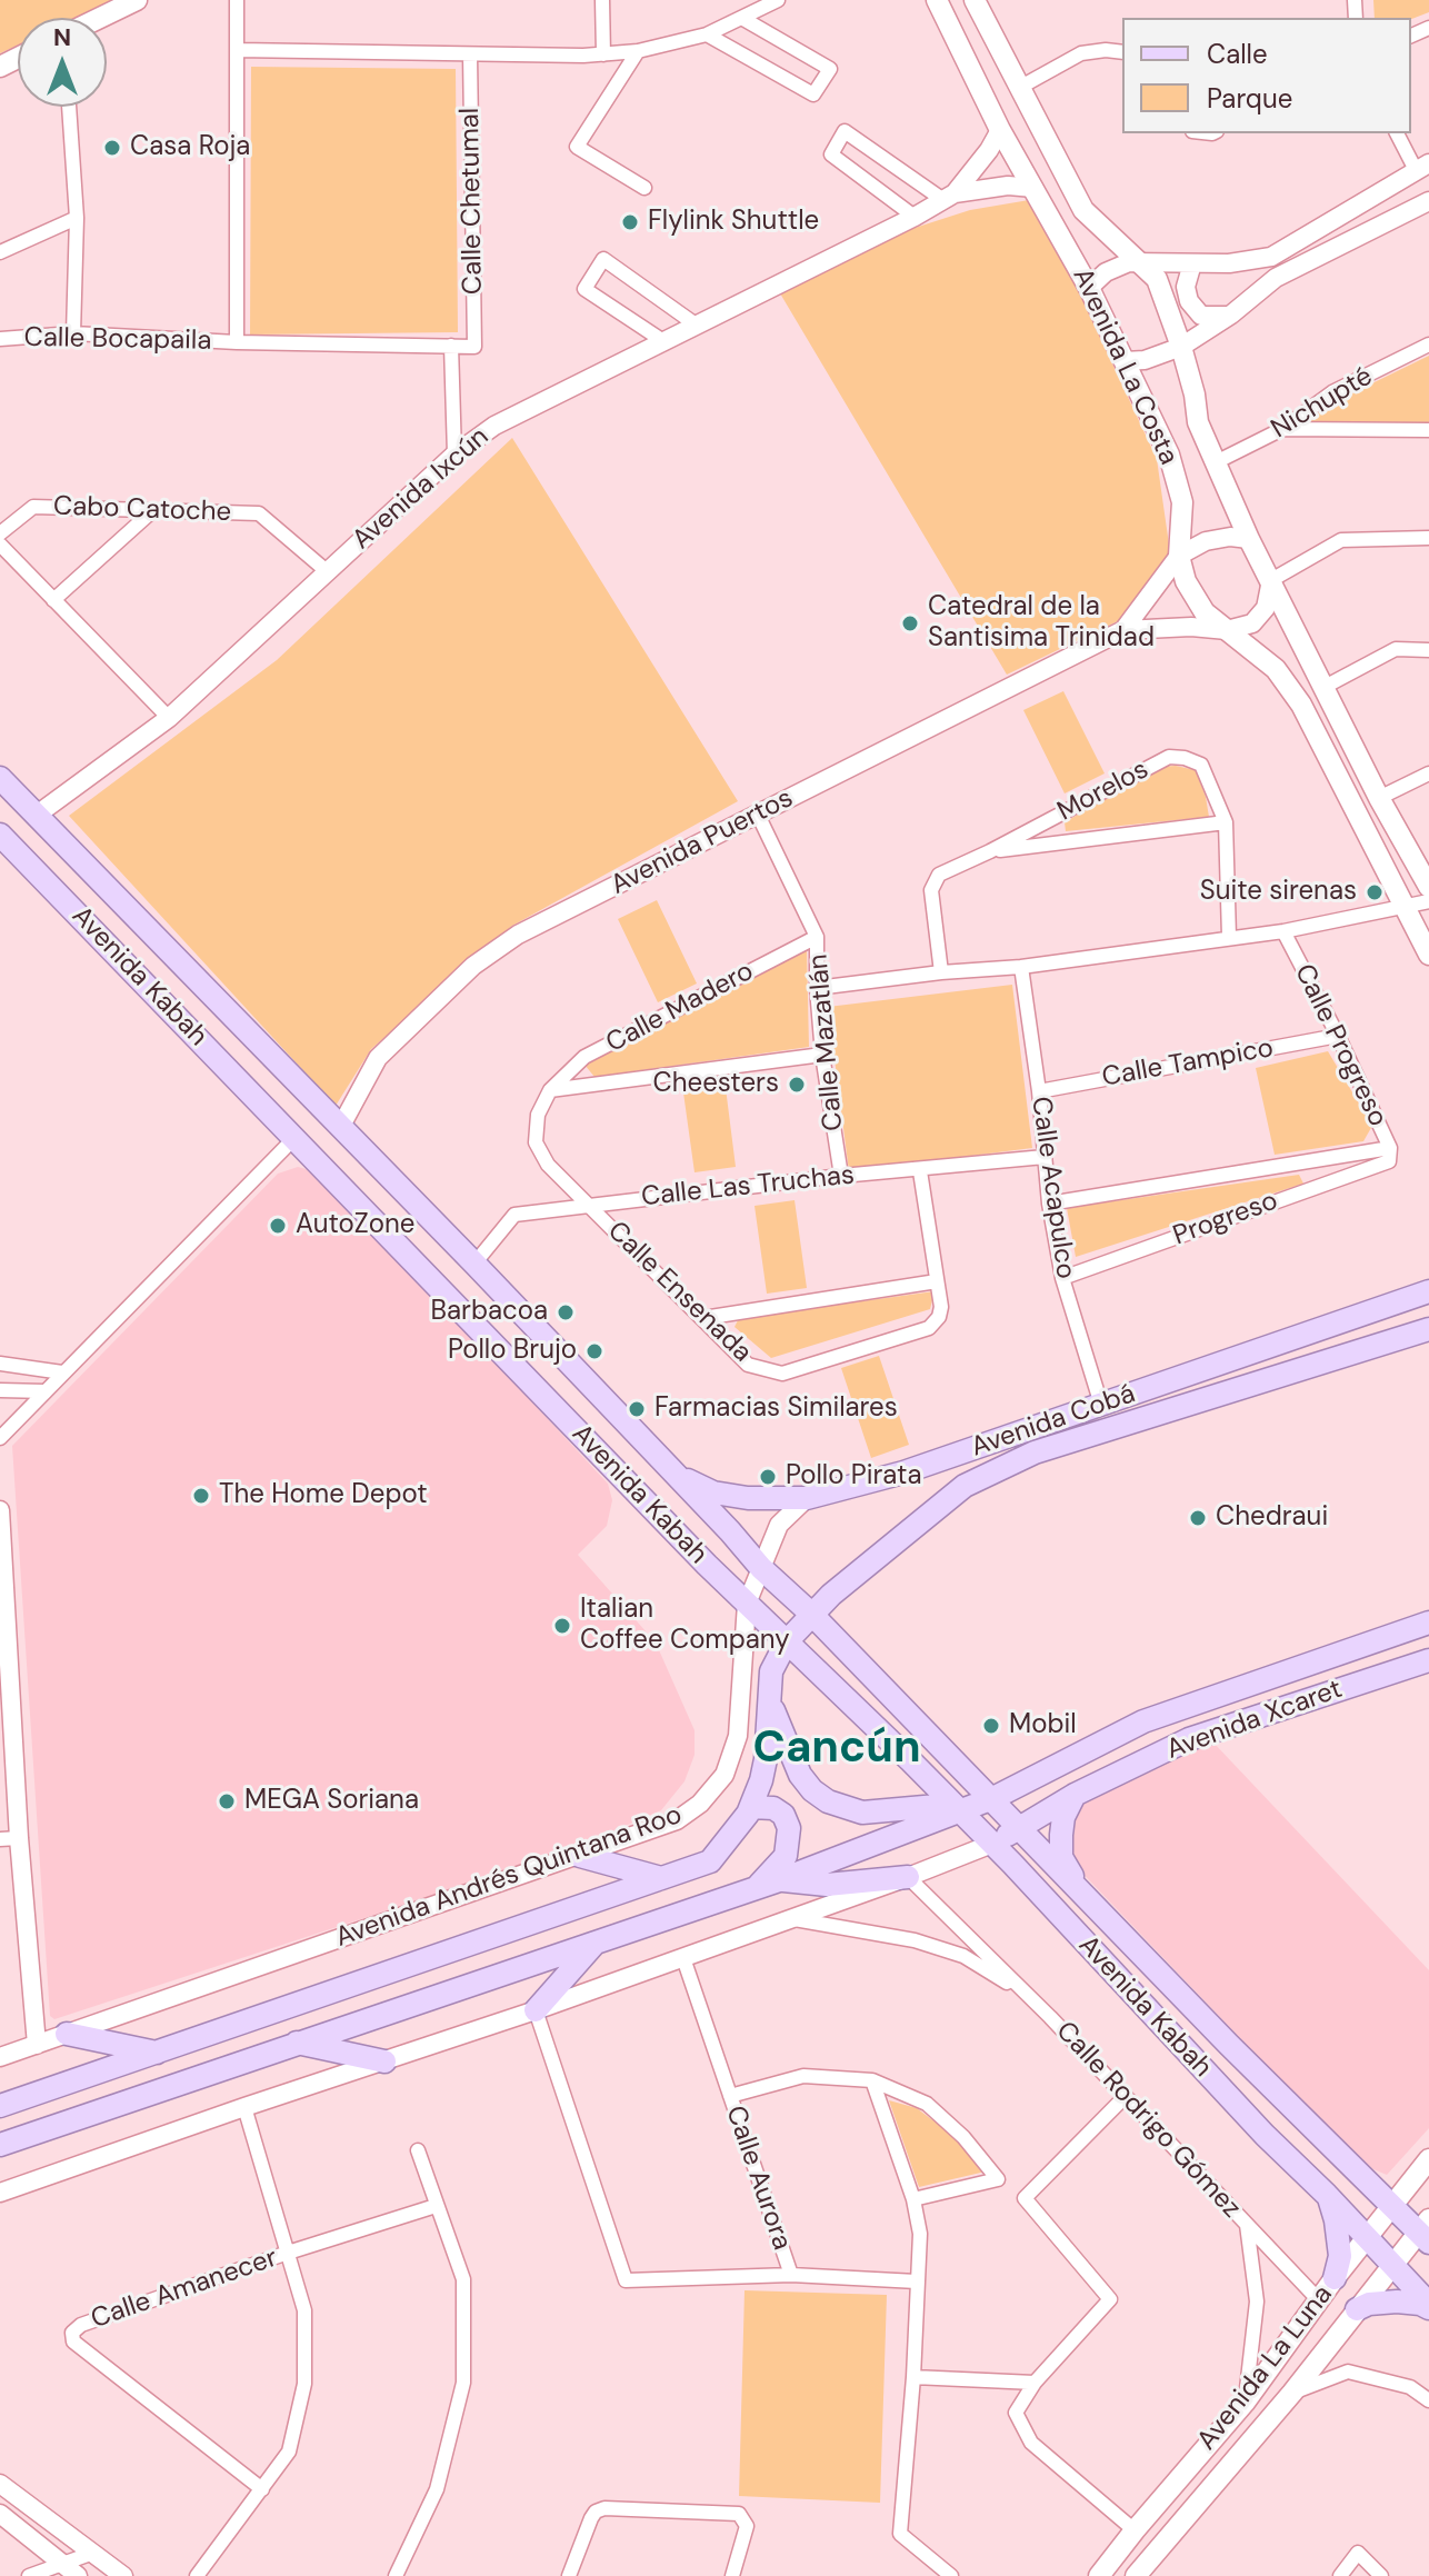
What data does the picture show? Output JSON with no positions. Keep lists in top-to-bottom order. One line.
{"streets":{"main road":["Avenida La Costa","Avenida Kabah","Avenida Cobá","Avenida Xcaret","Avenida Andrés Quintana Roo","Avenida La Luna"],"street":["Calle Chetumal","Calle Bocapaila","Nichupté","Avenida Ixcún","Cabo Catoche","Morelos","Avenida Puertos","Calle Madero","Calle Mazatlán","Calle Progreso","Calle Tampico","Calle Las Truchas","Calle Acapulco","Progreso","Calle Ensenada","Calle Rodrigo Gómez","Calle Aurora","Calle Amanecer"]},"crossings":[["Calle Chetumal","Calle Bocapaila"],["Avenida La Costa","Nichupté"],["Avenida La Costa","Avenida Ixcún"],["Avenida La Costa","Avenida Puertos"],["Avenida Ixcún","Cabo Catoche"],["Avenida Ixcún","Avenida Kabah"],["Avenida Puertos","Avenida Kabah"],["Avenida Puertos","Calle Mazatlán"],["Avenida Kabah","Calle Las Truchas"],["Avenida Kabah","Avenida Cobá"],["Avenida Kabah","Avenida Xcaret"],["Avenida Kabah","Avenida Andrés Quintana Roo"],["Avenida Kabah","Avenida La Luna"],["Calle Madero","Calle Mazatlán"],["Calle Madero","Calle Ensenada"],["Calle Mazatlán","Calle Las Truchas"],["Calle Progreso","Calle Tampico"],["Calle Progreso","Progreso"],["Calle Tampico","Calle Acapulco"],["Calle Las Truchas","Calle Acapulco"],["Calle Las Truchas","Calle Ensenada"],["Calle Acapulco","Progreso"],["Calle Acapulco","Avenida Cobá"],["Avenida Cobá","Avenida Andrés Quintana Roo"],["Calle Rodrigo Gómez","Avenida La Luna"]],"districts":["Cancún"],"places":["Casa Roja","Flylink Shuttle","Catedral de la Santisima Trinidad","Suite sirenas","Cheesters","AutoZone","Barbacoa","Pollo Brujo","Farmacias Similares","Pollo Pirata","The Home Depot","Chedraui","Italian Coffee Company","Mobil","MEGA Soriana"],"legend":["Calle","Parque"],"north":"top"}
